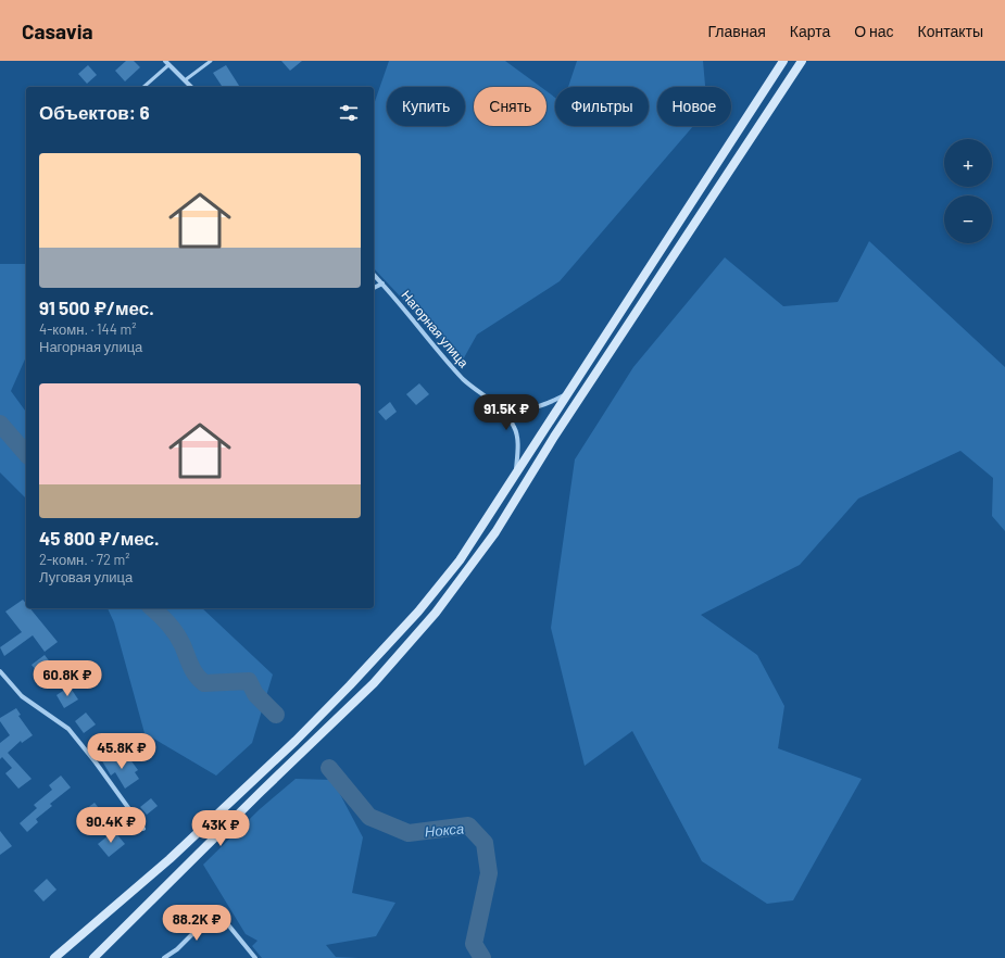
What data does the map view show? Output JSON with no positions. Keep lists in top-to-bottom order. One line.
{"streets":{"street":["Нагорная улица"]},"water":["Нокса"],"page":{"header":"Casavia","nav":["Главная","Карта","О нас","Контакты"],"chip":["Купить","Снять","Фильтры","Новое"],"heading":"Объектов: 6","map_buttons":["+","−"],"list":[{"name":"91 500 ₽/мес.","note":"4-комн. · 144 m² · Нагорная улица"},{"name":"45 800 ₽/мес.","note":"2-комн. · 72 m² · Луговая улица"}],"price":["91.5K ₽","60.8K ₽","45.8K ₽","90.4K ₽","43K ₽","88.2K ₽"]}}
